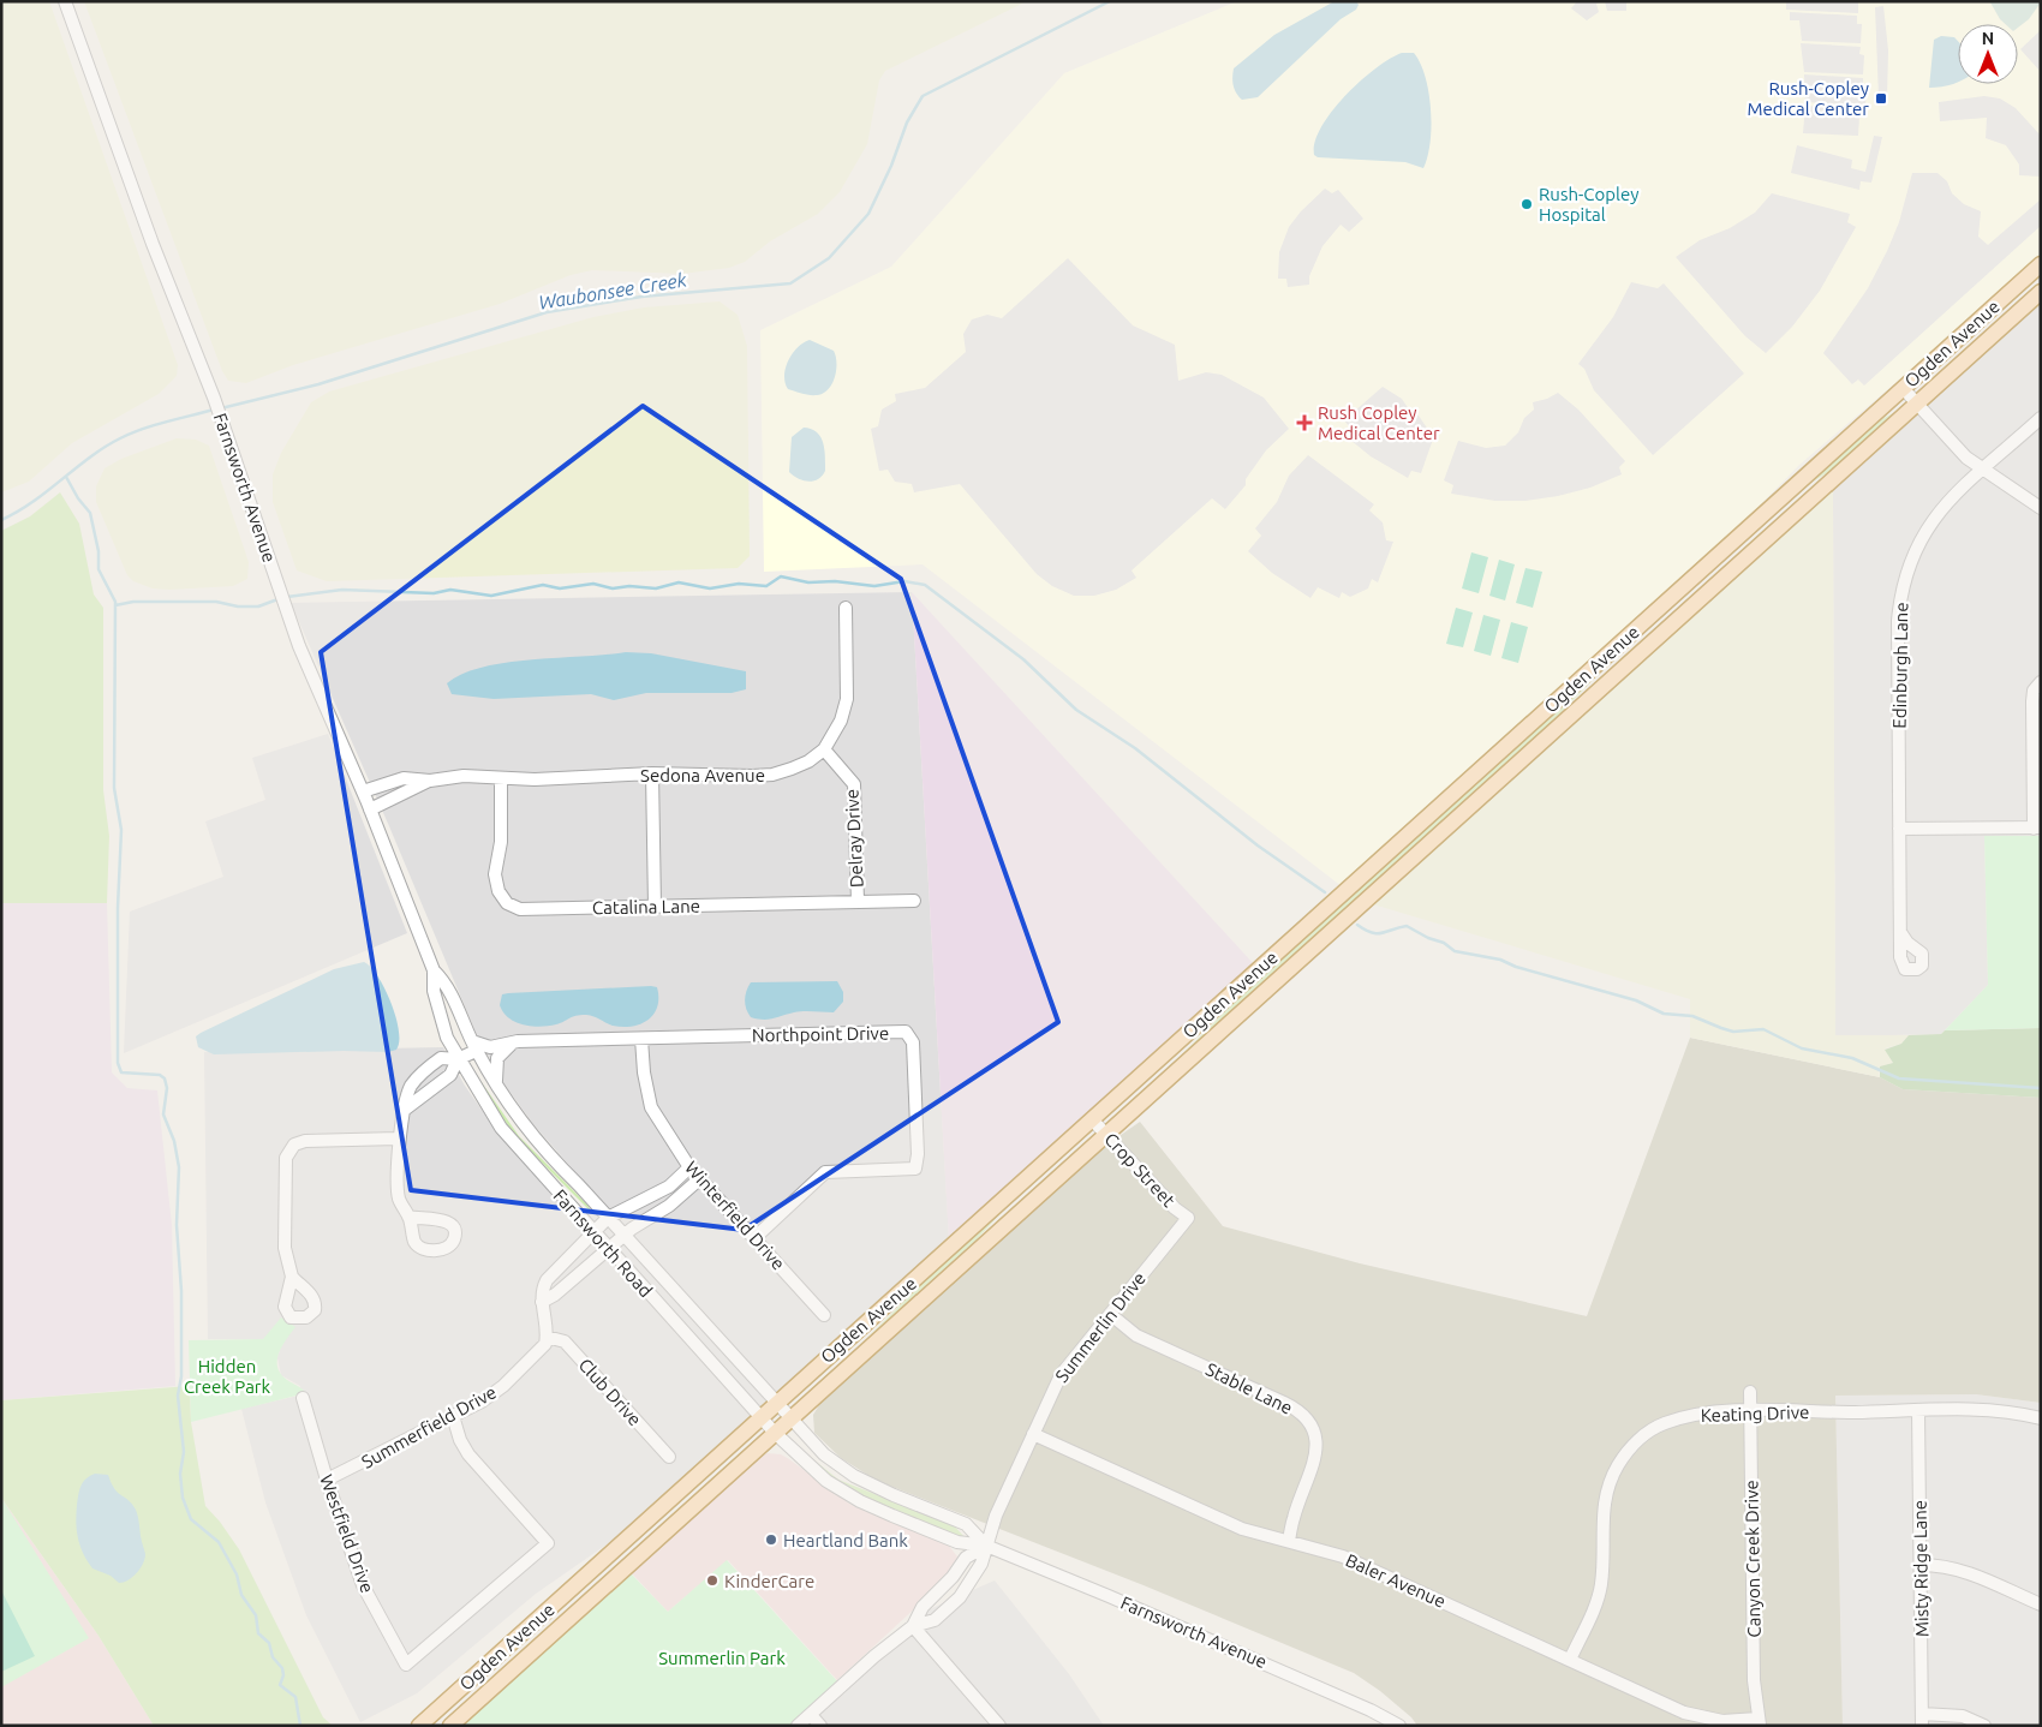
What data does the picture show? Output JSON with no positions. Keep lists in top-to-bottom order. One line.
{"streets":{"main road":["Ogden Avenue"],"street":["Farnsworth Avenue","Edinburgh Lane","Sedona Avenue","Delray Drive","Catalina Lane","Northpoint Drive","Crop Street","Winterfield Drive","Farnsworth Road","Summerlin Drive","Stable Lane","Club Drive","Keating Drive","Summerfield Drive","Westfield Drive","Canyon Creek Drive","Misty Ridge Lane","Baler Avenue"]},"crossings":[["Ogden Avenue","Farnsworth Avenue"],["Ogden Avenue","Crop Street"],["Ogden Avenue","Farnsworth Road"],["Farnsworth Avenue","Sedona Avenue"],["Farnsworth Avenue","Northpoint Drive"],["Farnsworth Avenue","Farnsworth Road"],["Farnsworth Avenue","Summerlin Drive"],["Sedona Avenue","Delray Drive"],["Sedona Avenue","Catalina Lane"],["Delray Drive","Catalina Lane"],["Northpoint Drive","Winterfield Drive"],["Northpoint Drive","Farnsworth Road"],["Crop Street","Summerlin Drive"],["Summerlin Drive","Stable Lane"],["Summerlin Drive","Baler Avenue"],["Stable Lane","Baler Avenue"],["Club Drive","Summerfield Drive"],["Keating Drive","Canyon Creek Drive"],["Keating Drive","Misty Ridge Lane"],["Keating Drive","Baler Avenue"],["Summerfield Drive","Westfield Drive"],["Canyon Creek Drive","Baler Avenue"]],"water":["Waubonsee Creek"],"parks":["Hidden Creek Park","Summerlin Park"],"places":{"transit":["Rush-Copley Medical Center"],"other":["Rush-Copley Hospital","Heartland Bank","KinderCare"],"health":["Rush Copley Medical Center"]},"north":"top"}
